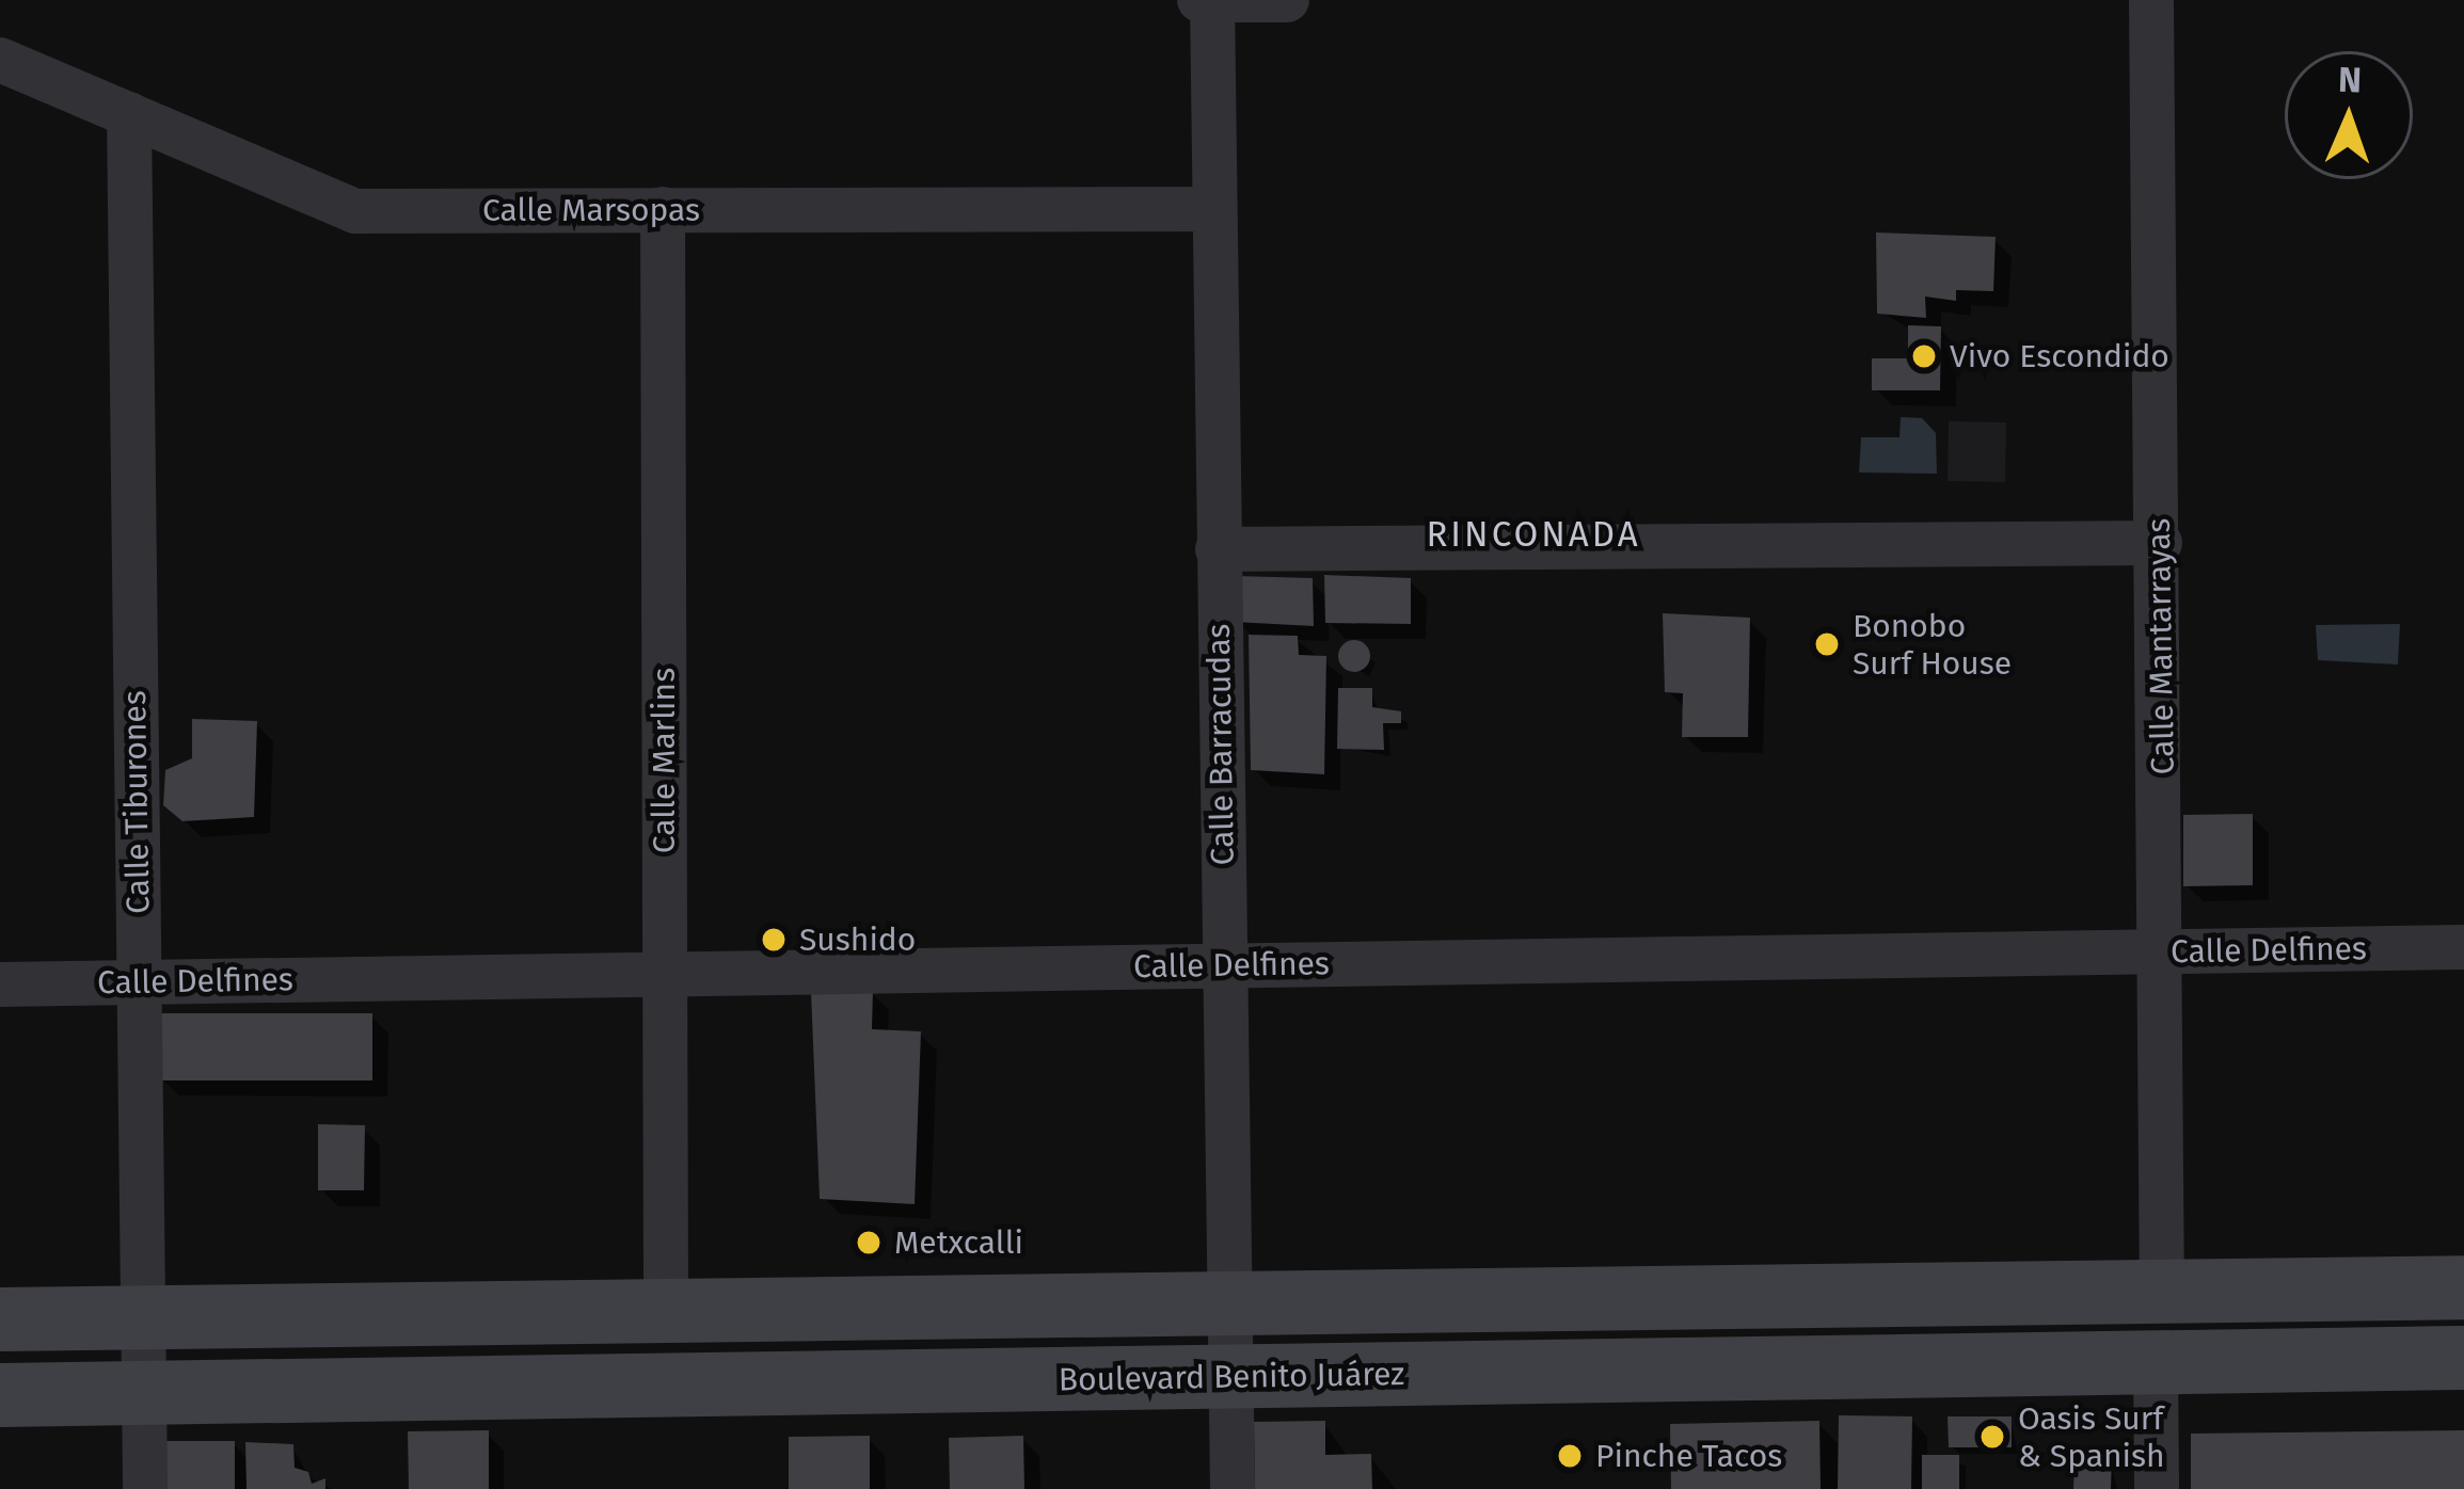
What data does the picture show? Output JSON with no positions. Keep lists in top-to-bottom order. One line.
{"streets":{"street":["Calle Marsopas","Calle Mantarrayas","Calle Barracudas","Calle Marlins","Calle Tiburones","Calle Delfines","Boulevard Benito Juárez"]},"crossings":[["Calle Marsopas","Calle Barracudas"],["Calle Marsopas","Calle Marlins"],["Calle Marsopas","Calle Tiburones"],["Calle Mantarrayas","Calle Delfines"],["Calle Barracudas","Calle Delfines"],["Calle Barracudas","Boulevard Benito Juárez"],["Calle Marlins","Calle Delfines"],["Calle Tiburones","Calle Delfines"],["Calle Tiburones","Boulevard Benito Juárez"]],"districts":["RINCONADA"],"places":["Vivo Escondido","Bonobo Surf House","Sushido","Metxcalli","Oasis Surf & Spanish","Pinche Tacos"],"north":"top"}
